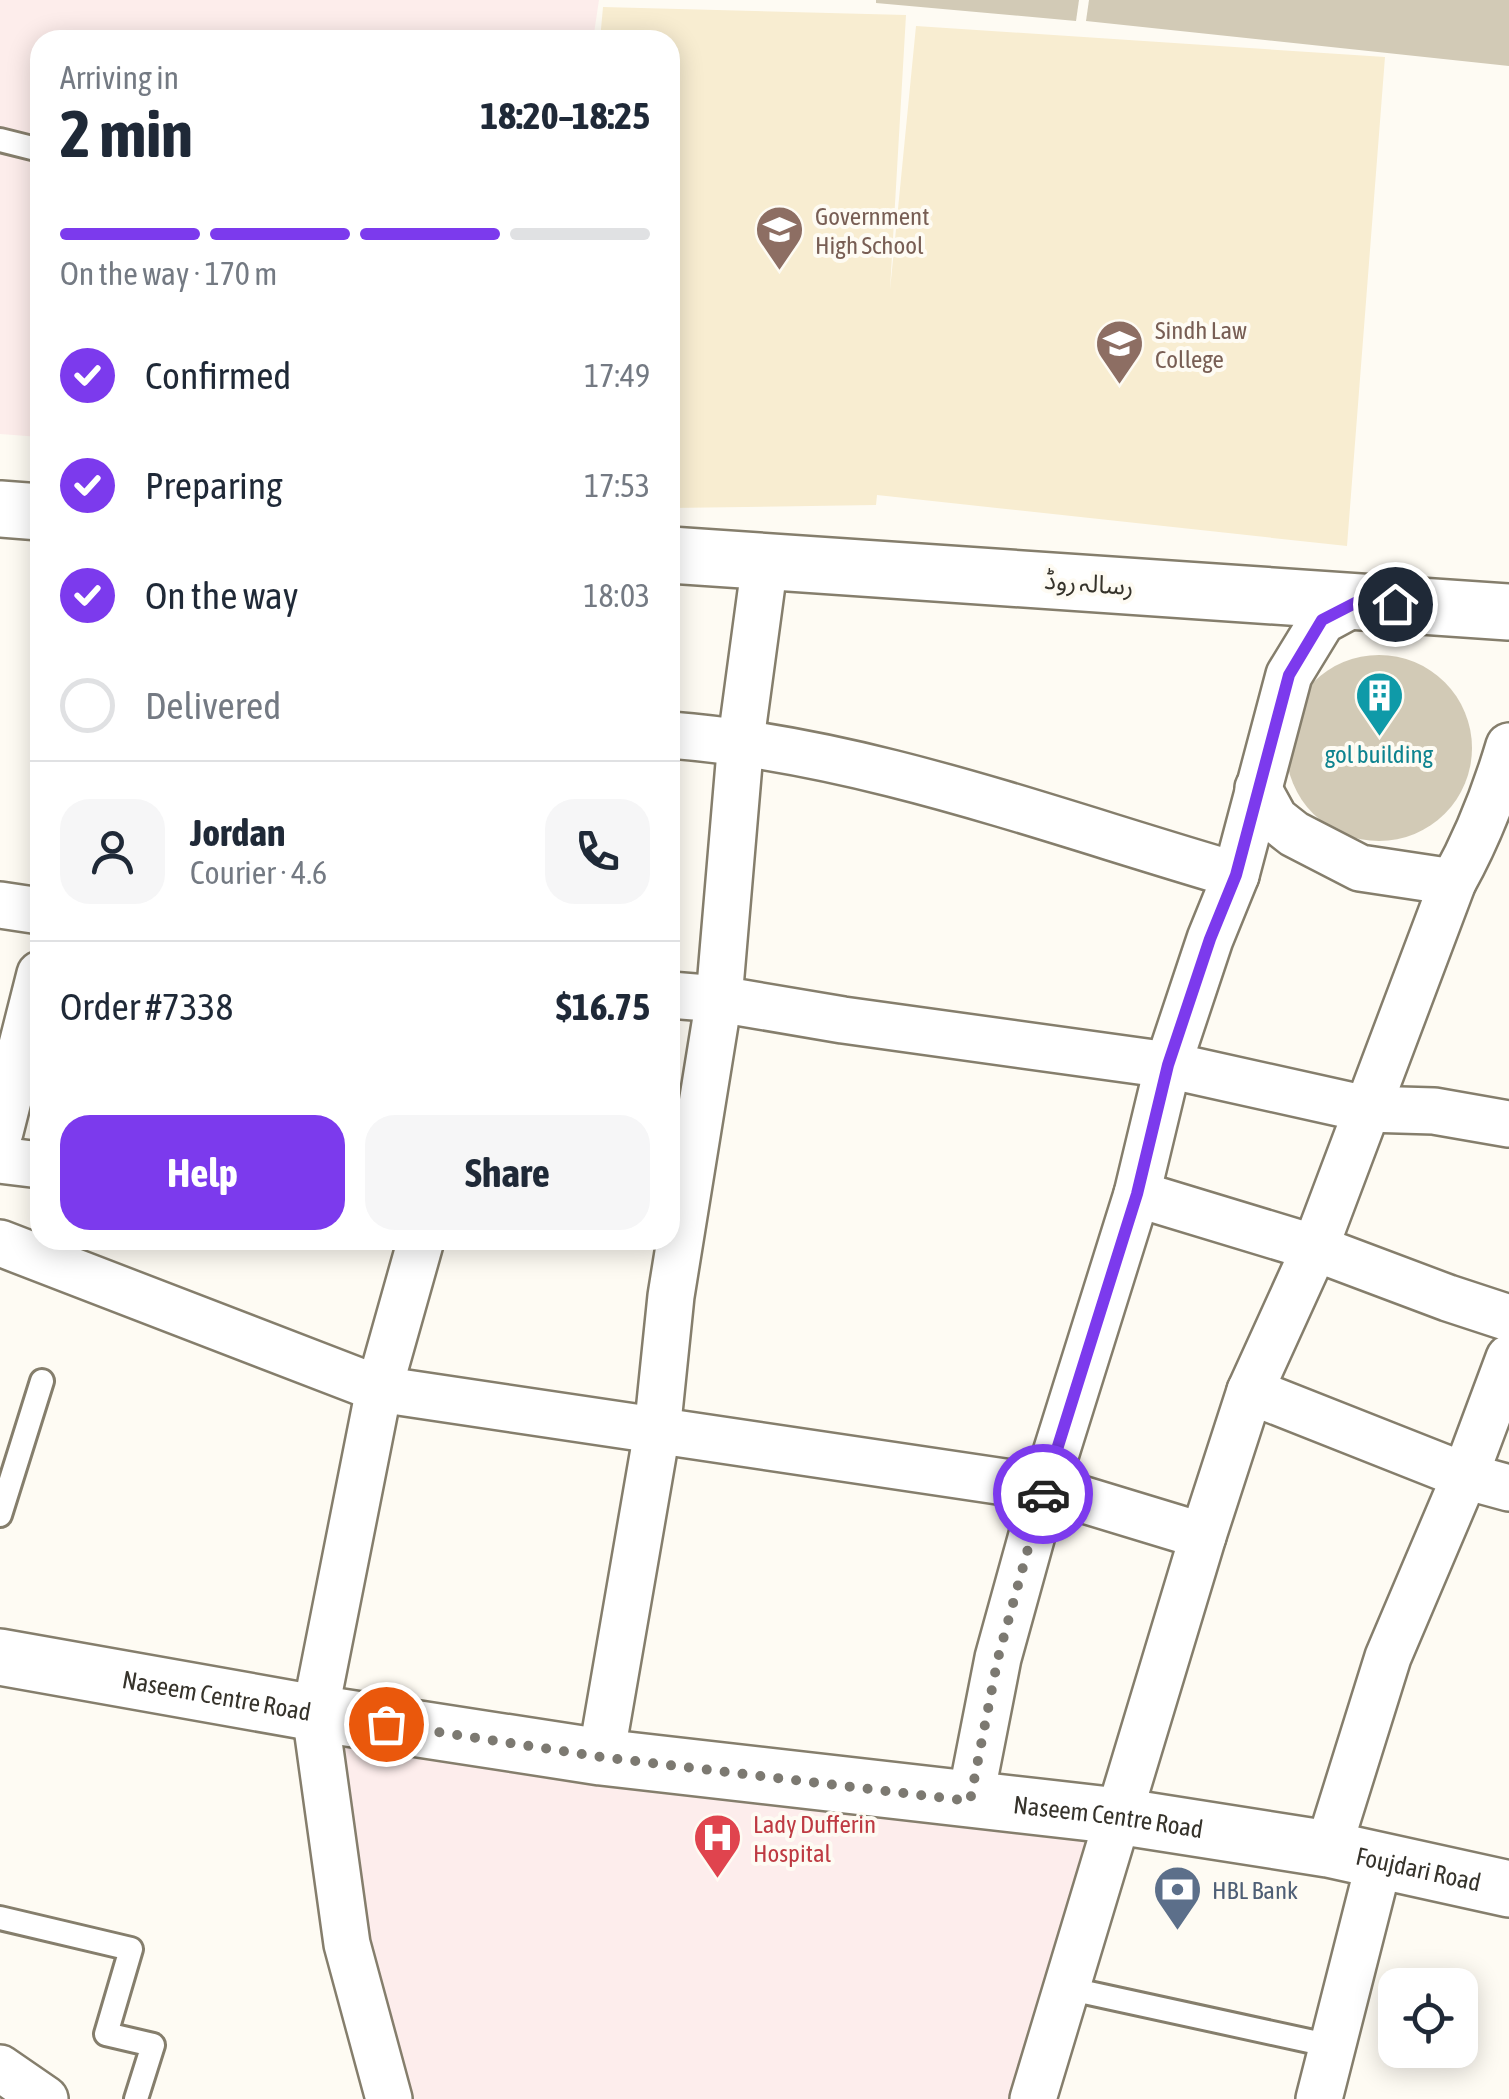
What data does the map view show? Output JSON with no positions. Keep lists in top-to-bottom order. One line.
{"streets":{"street":["رسالہ روڈ","Naseem Centre Road","Foujdari Road"]},"crossings":[["Naseem Centre Road","Foujdari Road"]],"places":{"school or university":["Government High School","Sindh Law College"],"building":["gol building"],"hospital":["Lady Dufferin Hospital"],"bank":["HBL Bank"]},"page":{"heading":["2 min","Arriving in","18:20–18:25"],"panel":["Jordan","Courier · 4.6","Order #7338","$16.75"],"bar":"On the way · 170 m","list":[["Confirmed","17:49"],["Preparing","17:53"],["On the way","18:03"],"Delivered"],"buttons":["Help","Share"]}}
